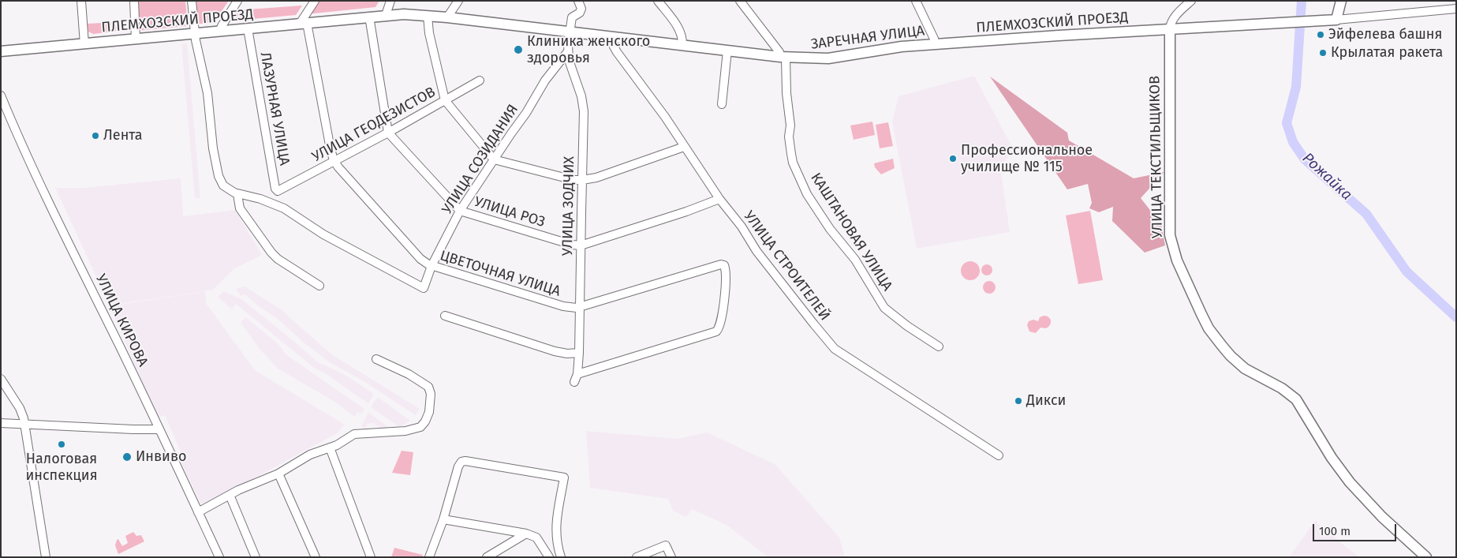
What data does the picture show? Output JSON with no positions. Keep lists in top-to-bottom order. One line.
{"streets":{"main road":["ПЛЕМХОЗСКИЙ ПРОЕЗД","ЗАРЕЧНАЯ УЛИЦА","УЛИЦА ТЕКСТИЛЬЩИКОВ"],"street":["ЛАЗУРНАЯ УЛИЦА","УЛИЦА ГЕОДЕЗИСТОВ","УЛИЦА СОЗИДАНИЯ","УЛИЦА ЗОДЧИХ","УЛИЦА РОЗ","КАШТАНОВАЯ УЛИЦА","УЛИЦА СТРОИТЕЛЕЙ","ЦВЕТОЧНАЯ УЛИЦА","УЛИЦА КИРОВА"]},"crossings":[["ПЛЕМХОЗСКИЙ ПРОЕЗД","ЗАРЕЧНАЯ УЛИЦА"],["ПЛЕМХОЗСКИЙ ПРОЕЗД","ЛАЗУРНАЯ УЛИЦА"],["ПЛЕМХОЗСКИЙ ПРОЕЗД","УЛИЦА ТЕКСТИЛЬЩИКОВ"],["ПЛЕМХОЗСКИЙ ПРОЕЗД","УЛИЦА ЗОДЧИХ"],["ПЛЕМХОЗСКИЙ ПРОЕЗД","КАШТАНОВАЯ УЛИЦА"],["ПЛЕМХОЗСКИЙ ПРОЕЗД","УЛИЦА СТРОИТЕЛЕЙ"],["ПЛЕМХОЗСКИЙ ПРОЕЗД","ЦВЕТОЧНАЯ УЛИЦА"],["ЗАРЕЧНАЯ УЛИЦА","КАШТАНОВАЯ УЛИЦА"],["ЛАЗУРНАЯ УЛИЦА","УЛИЦА ГЕОДЕЗИСТОВ"],["УЛИЦА ГЕОДЕЗИСТОВ","УЛИЦА РОЗ"],["УЛИЦА ГЕОДЕЗИСТОВ","ЦВЕТОЧНАЯ УЛИЦА"],["УЛИЦА СОЗИДАНИЯ","УЛИЦА ЗОДЧИХ"],["УЛИЦА СОЗИДАНИЯ","УЛИЦА РОЗ"],["УЛИЦА СОЗИДАНИЯ","ЦВЕТОЧНАЯ УЛИЦА"],["УЛИЦА ЗОДЧИХ","УЛИЦА РОЗ"],["УЛИЦА ЗОДЧИХ","ЦВЕТОЧНАЯ УЛИЦА"],["УЛИЦА РОЗ","УЛИЦА СТРОИТЕЛЕЙ"]],"water":["Рожайка"],"places":["Эйфелева башня","Клиника женского здоровья","Крылатая ракета","Лента","Профессиональное училище № 115","Дикси","Налоговая инспекция","Инвиво"],"scale_bar":"100 m"}
